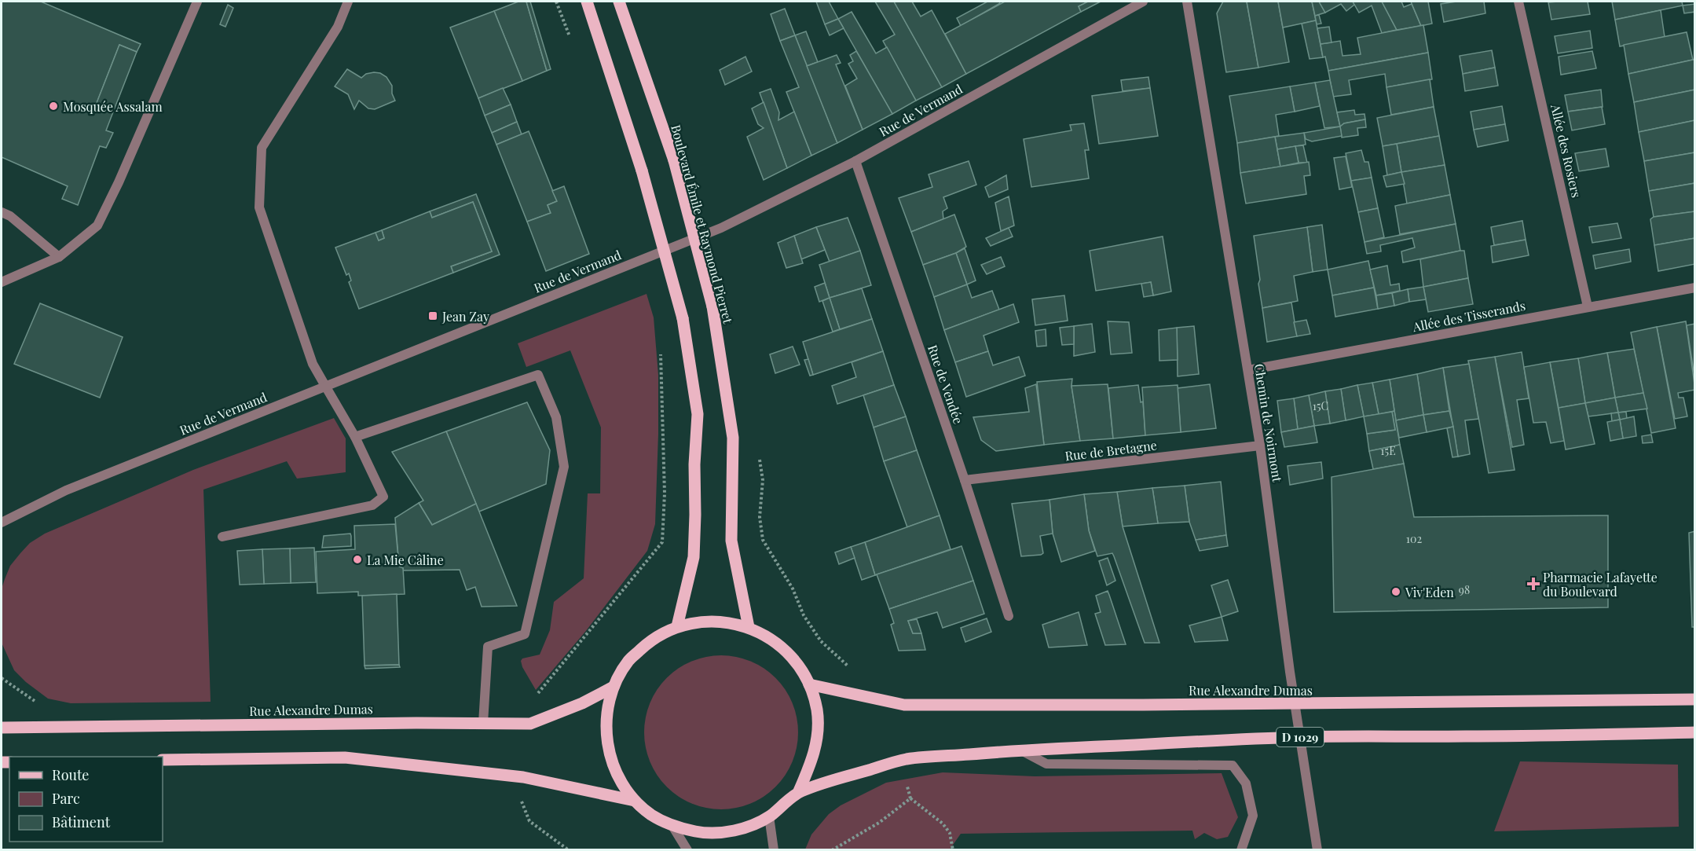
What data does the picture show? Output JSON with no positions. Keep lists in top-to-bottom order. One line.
{"streets":{"main road":["Boulevard Émile et Raymond Pierret","Rue Alexandre Dumas","D 1029"],"street":["Rue de Vermand","Allée des Rosiers","Allée des Tisserands","Rue de Vendée","Chemin de Noirmont","Rue de Bretagne"]},"crossings":[["Rue de Vermand","Rue de Vendée"],["Allée des Rosiers","Allée des Tisserands"],["Allée des Tisserands","Chemin de Noirmont"],["Rue de Vendée","Rue de Bretagne"],["Chemin de Noirmont","Rue de Bretagne"],["Chemin de Noirmont","Rue Alexandre Dumas"],["Chemin de Noirmont","D 1029"]],"places":{"other":["Mosquée Assalam","La Mie Câline","Viv'Eden"],"transit":["Jean Zay"],"health":["Pharmacie Lafayette du Boulevard"]},"house_numbers":["15C","15E","102","98"],"legend":["Route","Parc","Bâtiment"]}
